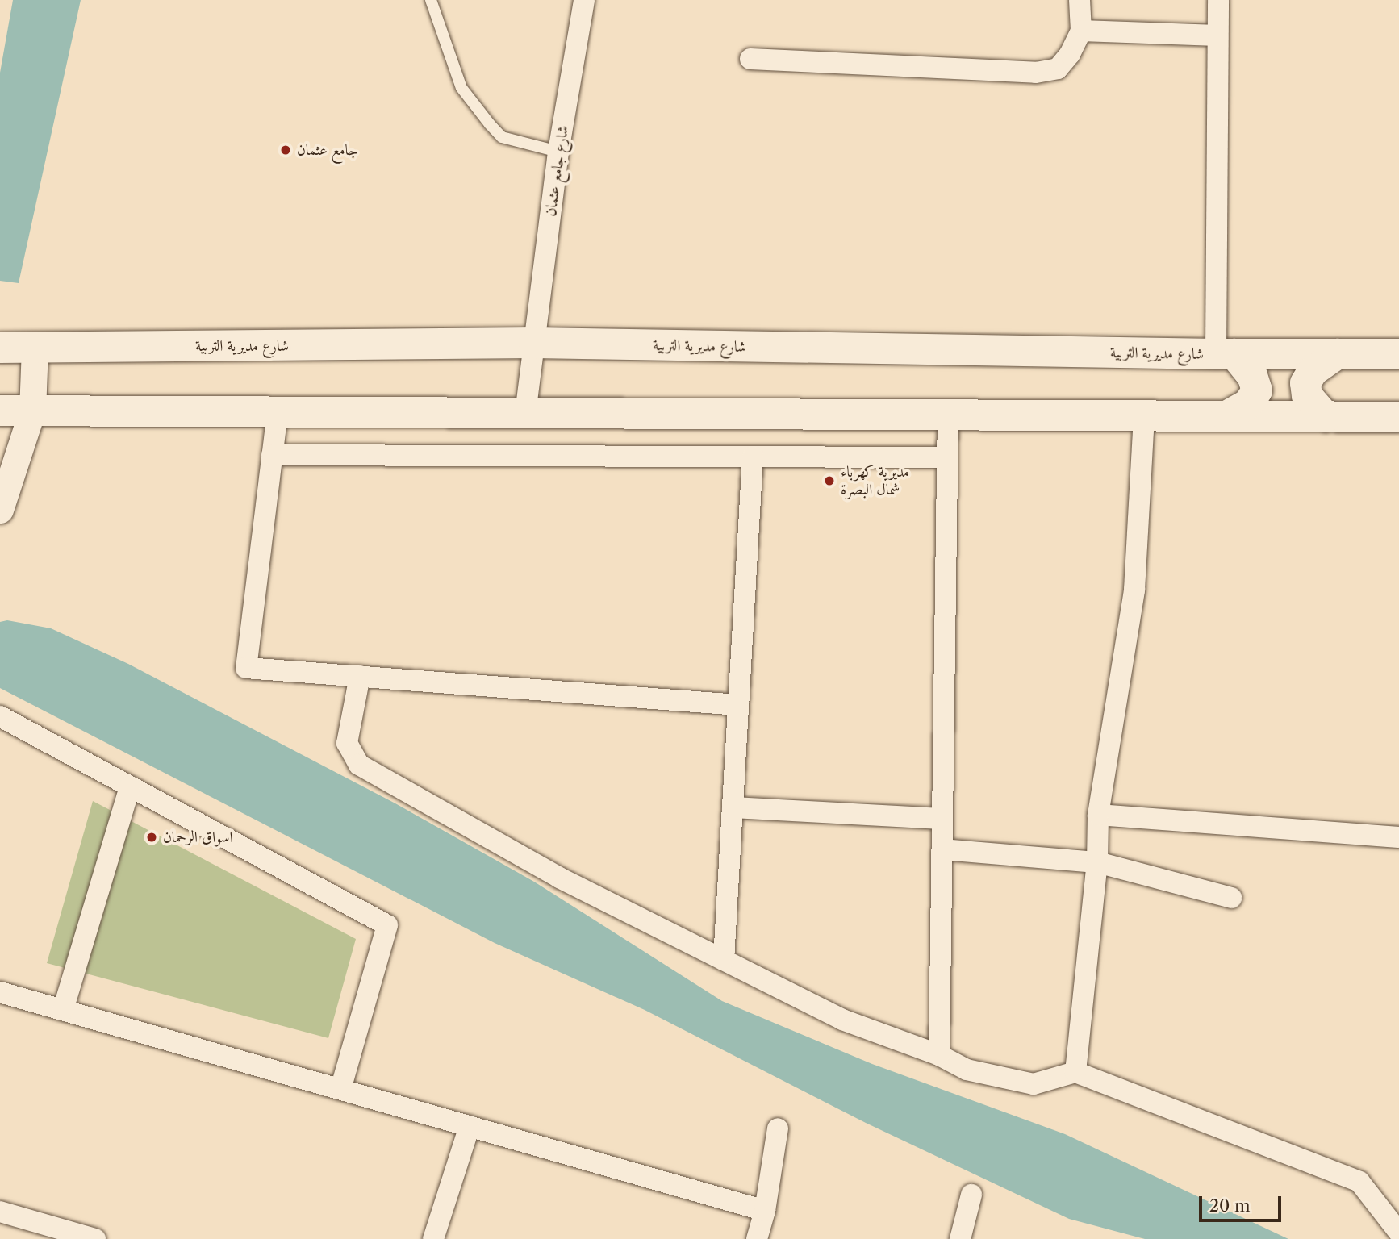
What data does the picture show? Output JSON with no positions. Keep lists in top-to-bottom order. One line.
{"streets":{"main road":["شارع مديرية التربية"],"street":["شارع جامع عثمان"]},"crossings":[["شارع جامع عثمان","شارع مديرية التربية"]],"places":["جامع عثمان","مديرية كهرباء شمال البصرة","اسواق الرحمان"],"scale_bar":"20 m"}
